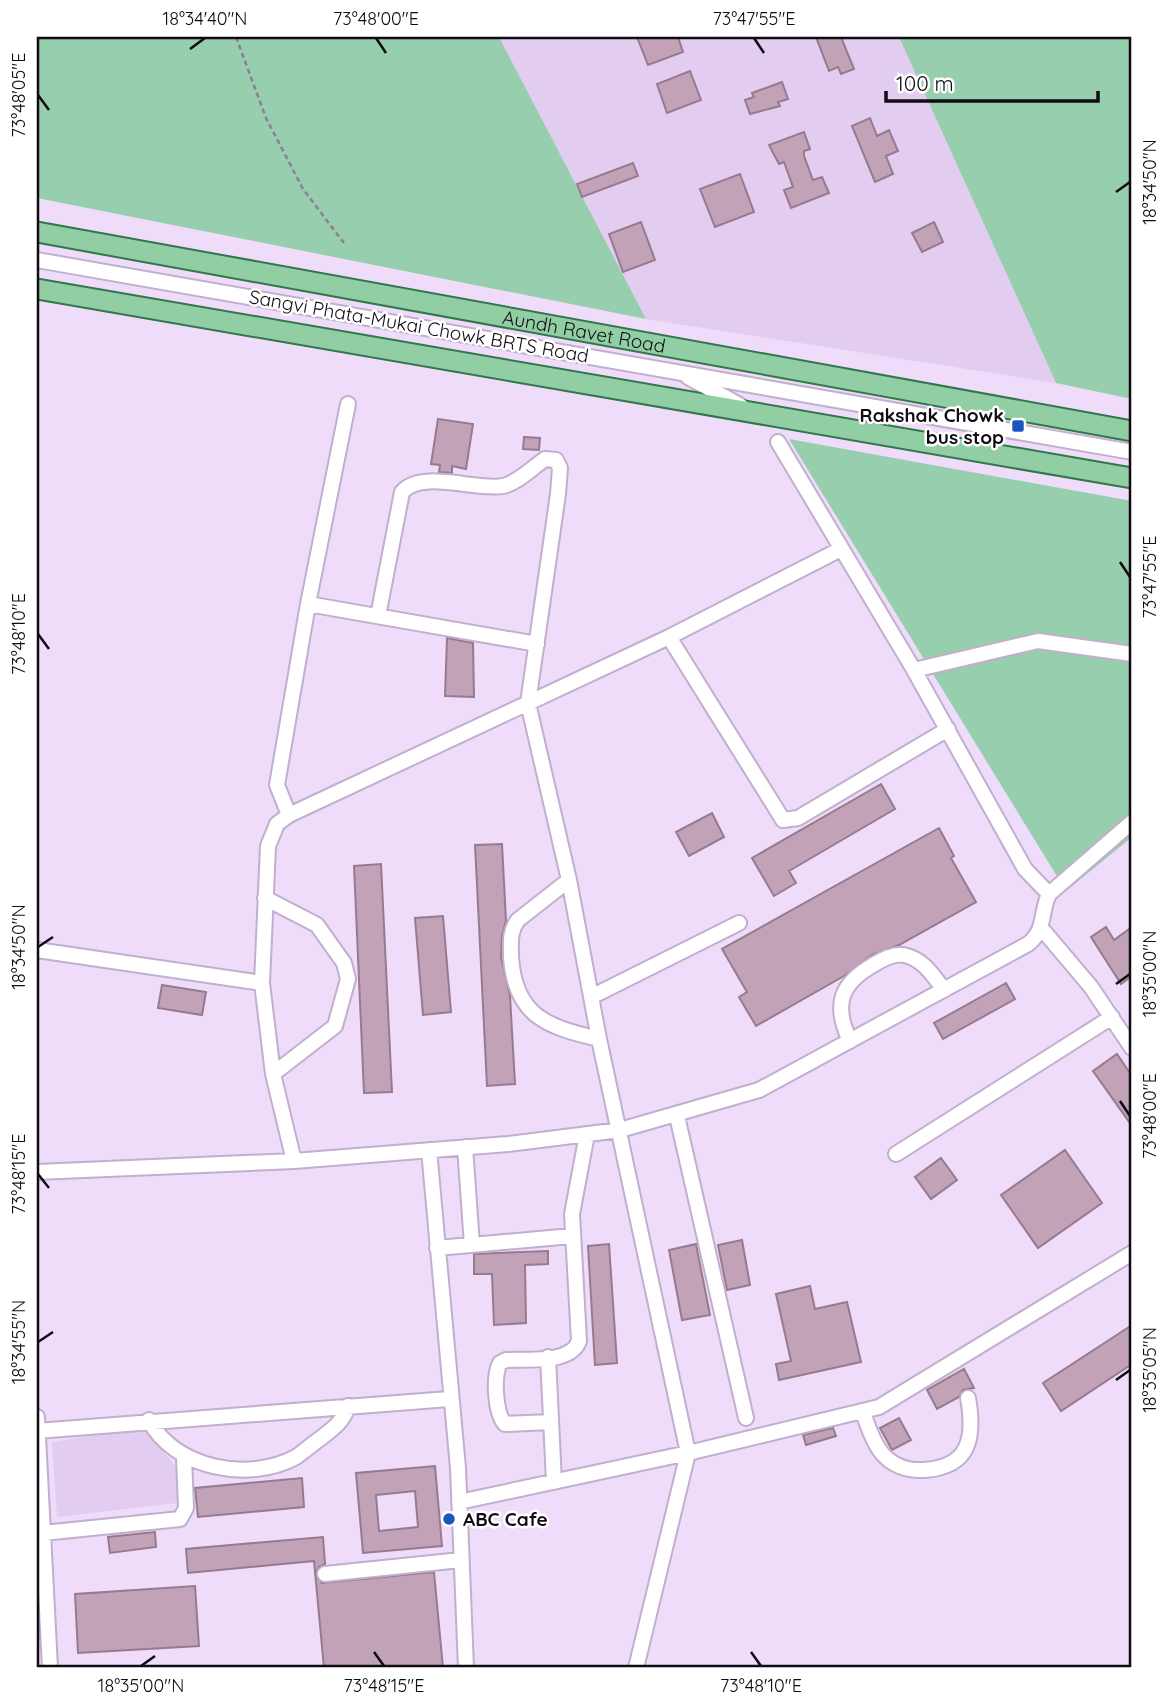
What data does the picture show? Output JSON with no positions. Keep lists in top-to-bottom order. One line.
{"streets":{"main road":["Aundh Ravet Road"],"lane":["Sangvi Phata-Mukai Chowk BRTS Road"]},"places":{"transit":["Rakshak Chowk bus stop"],"other":["ABC Cafe"]},"scale_bar":"100 m","coordinates":["18°34'40\"N","73°48'00\"E","73°47'55\"E","73°48'05\"E","18°34'50\"N","73°48'10\"E","18°35'00\"N","73°48'15\"E","18°34'55\"N","18°35'05\"N"]}
